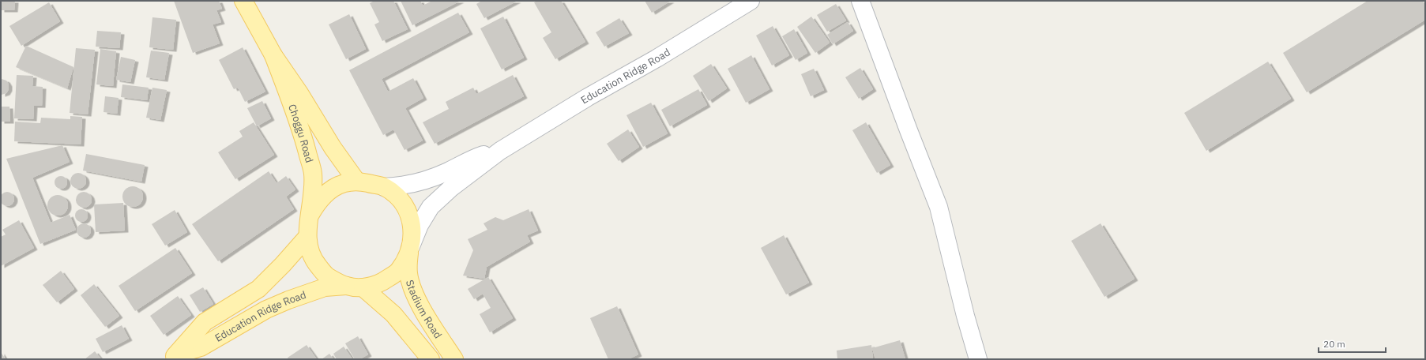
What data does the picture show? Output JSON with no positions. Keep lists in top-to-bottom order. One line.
{"streets":{"main road":["Education Ridge Road","Choggu Road","Stadium Road"]},"crossings":[["Education Ridge Road","Choggu Road"],["Education Ridge Road","Stadium Road"],["Choggu Road","Stadium Road"]],"scale_bar":"20 m"}
